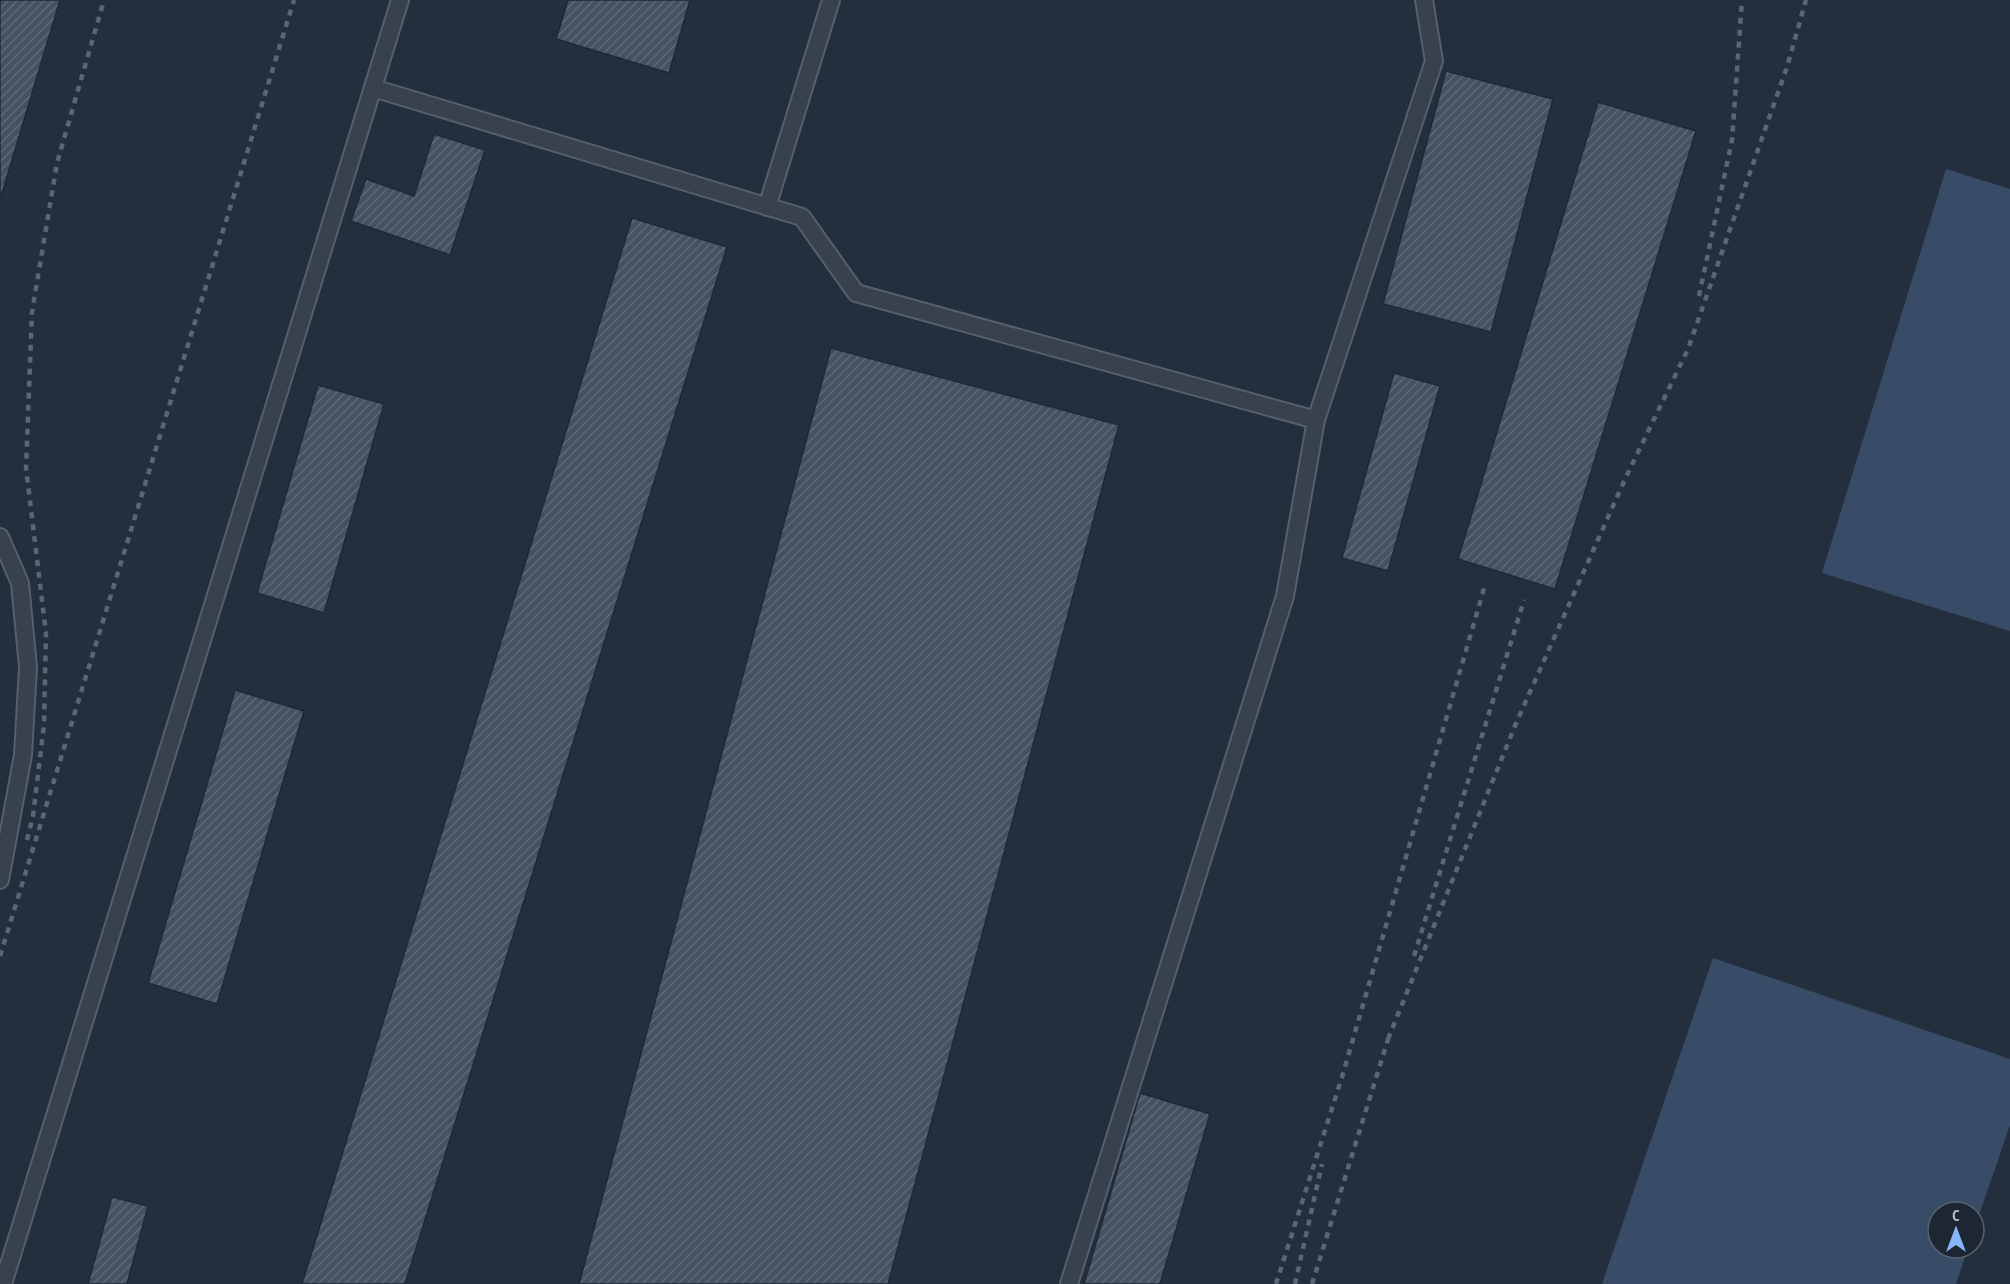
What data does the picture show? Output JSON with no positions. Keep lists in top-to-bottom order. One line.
{"north":"top"}
